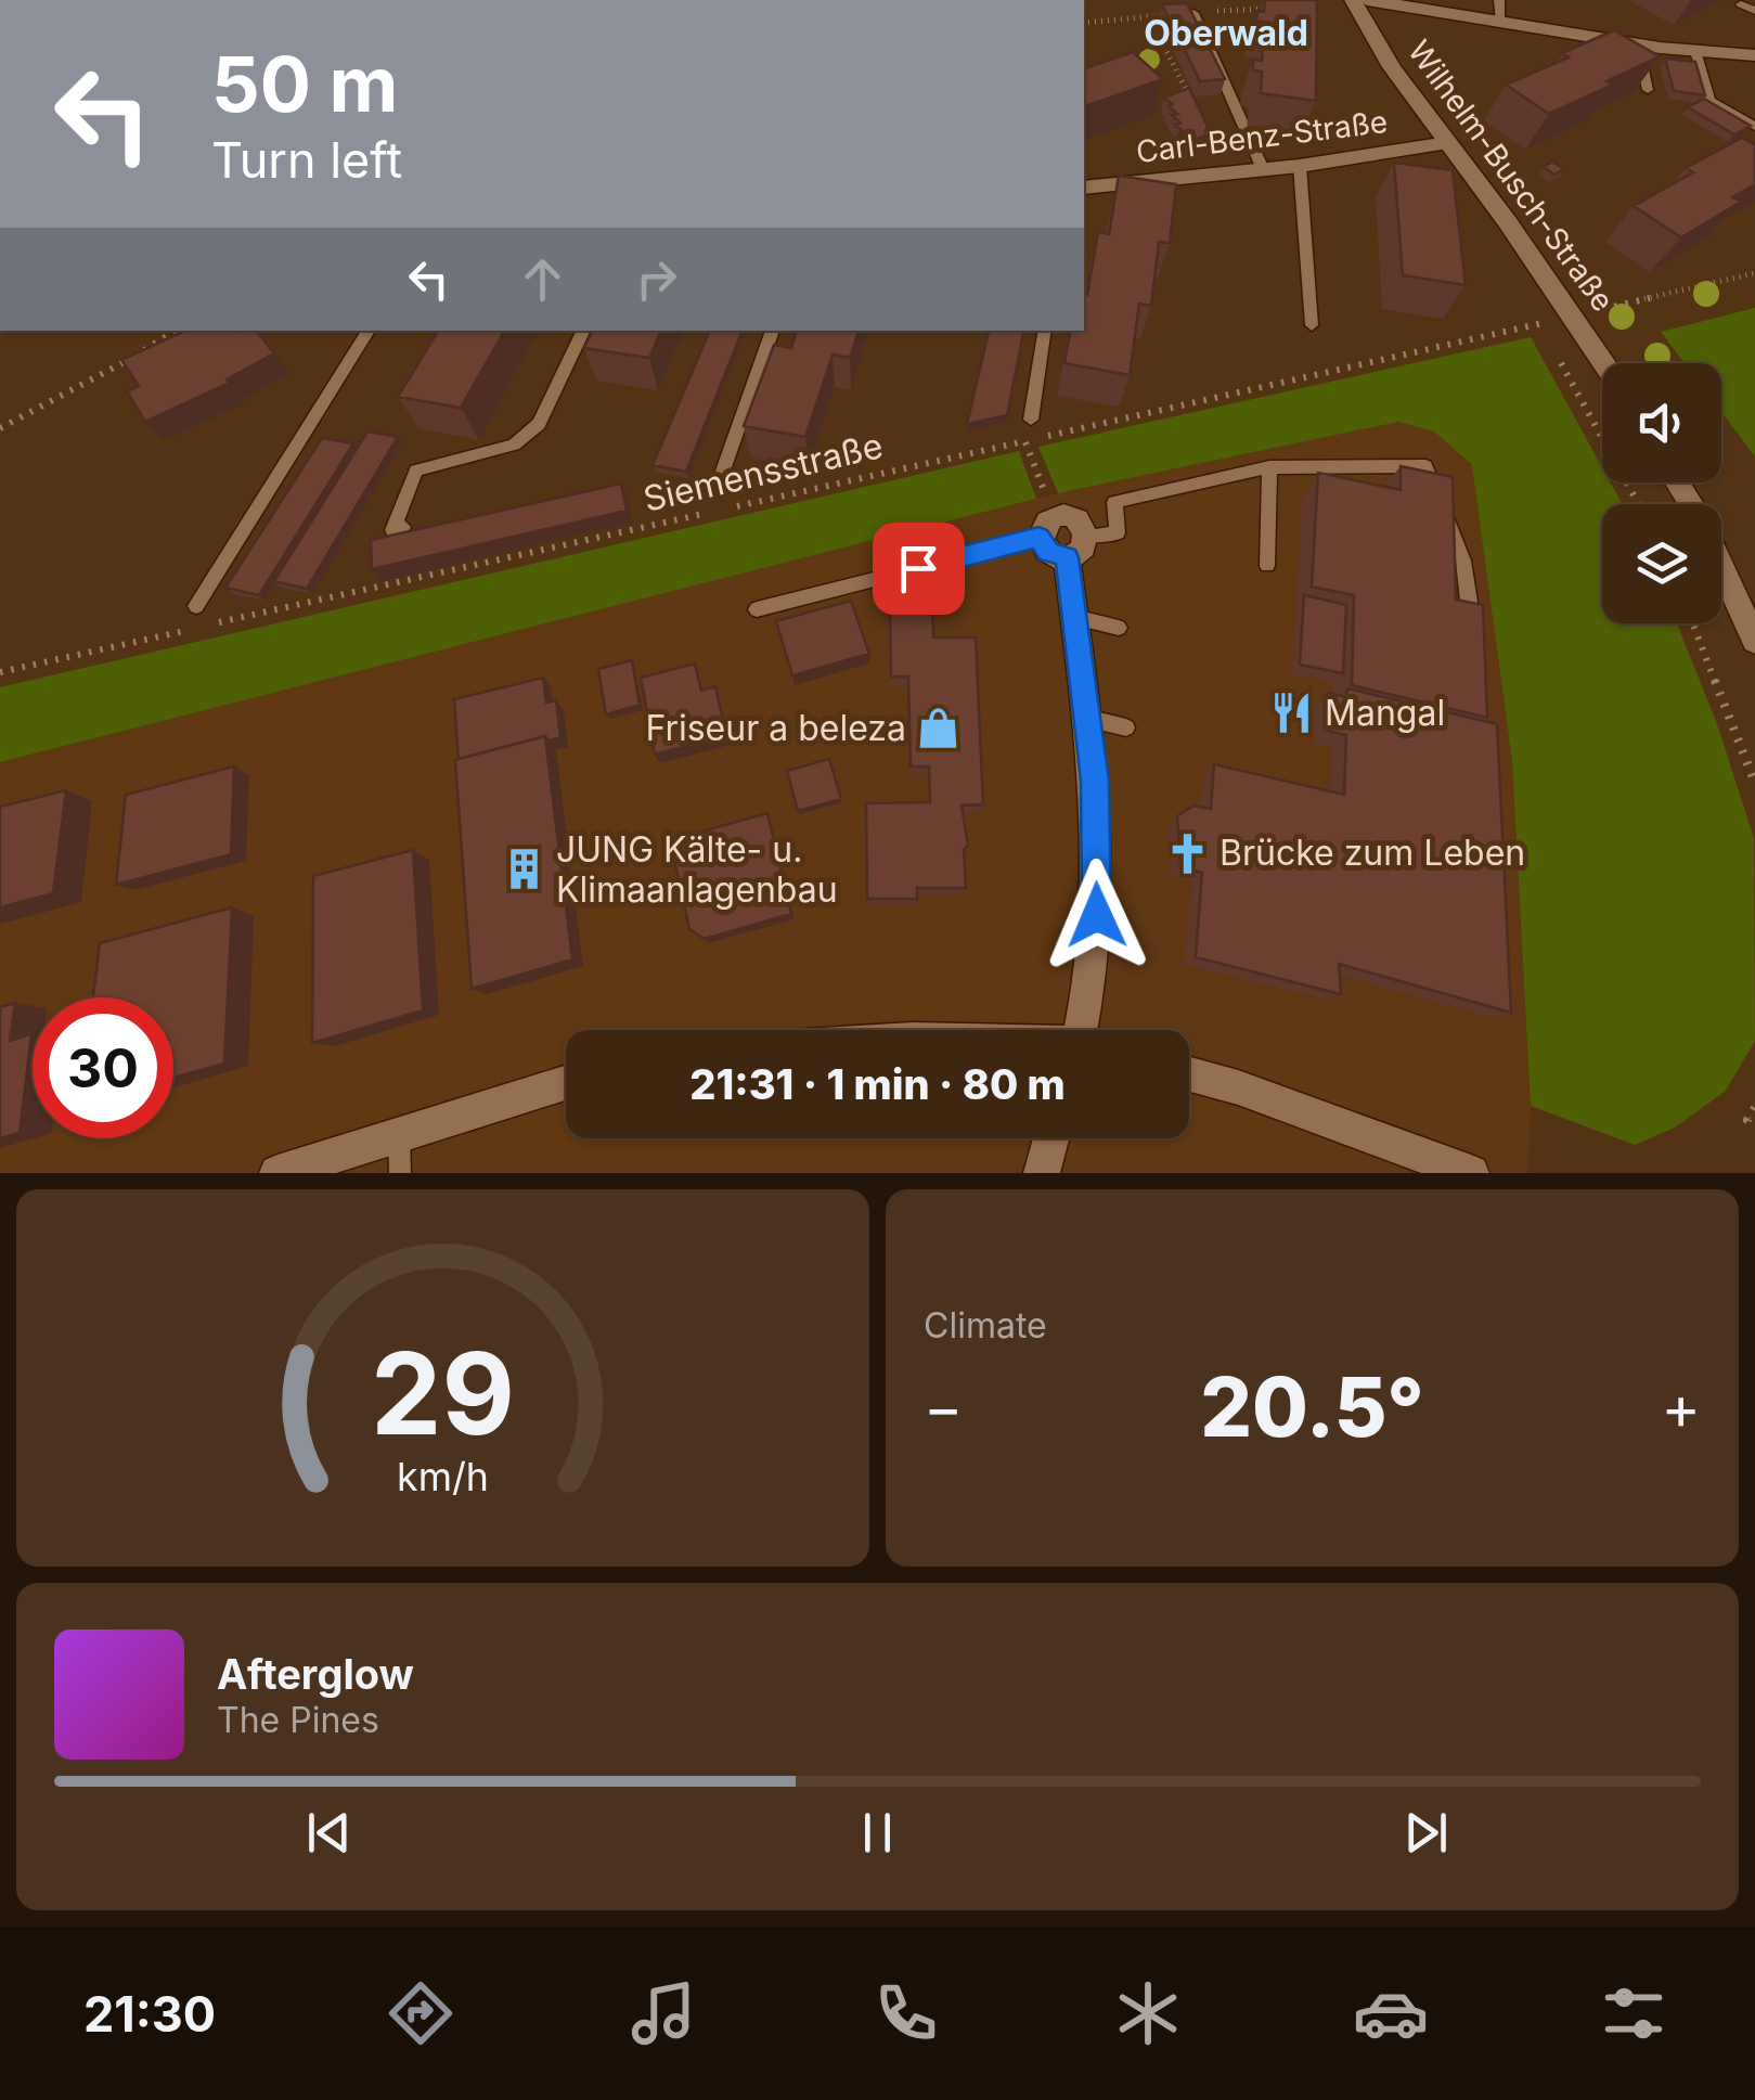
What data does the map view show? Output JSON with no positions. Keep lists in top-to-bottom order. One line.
{"streets":{"street":["Carl-Benz-Straße","Wilhelm-Busch-Straße"],"path":["Siemensstraße"]},"crossings":[["Carl-Benz-Straße","Wilhelm-Busch-Straße"]],"districts":["Oberwald"],"places":{"restaurant":["Mangal"],"shop":["Friseur a beleza"],"church":["Brücke zum Leben"],"building":["JUNG Kälte- u. Klimaanlagenbau"]},"page":{"turn":["50 m","Turn left"],"limit":"30","trip":"21:31 · 1 min · 80 m","tile":"Climate","heat":["−","20.5°","+"],"song":["Afterglow","The Pines"],"tabs":"21:30","gauge":["29","km/h"]}}
